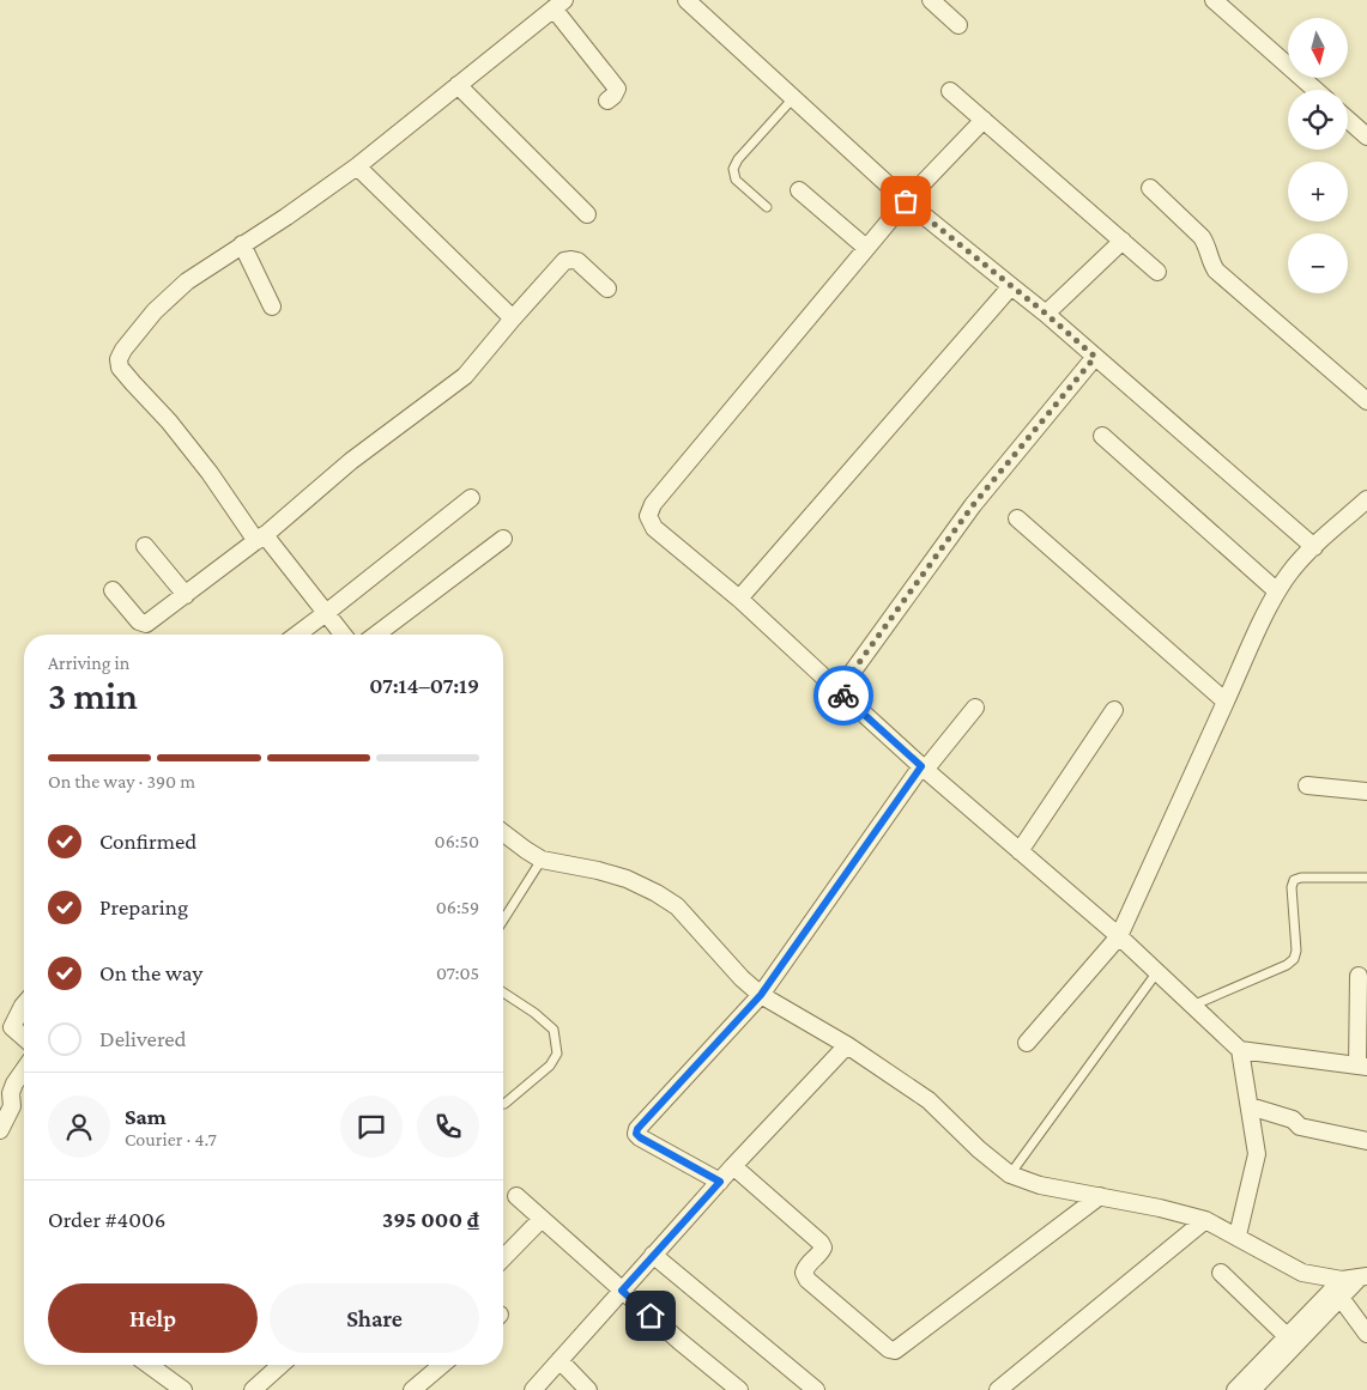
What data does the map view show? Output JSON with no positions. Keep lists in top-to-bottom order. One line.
{"north":"bottom","page":{"map_buttons":["+","−"],"heading":["3 min","Arriving in","07:14–07:19"],"panel":["Sam","Courier · 4.7","Order #4006","395 000 ₫"],"bar":"On the way · 390 m","list":[["Confirmed","06:50"],["Preparing","06:59"],["On the way","07:05"],"Delivered"],"buttons":["Help","Share"]}}
